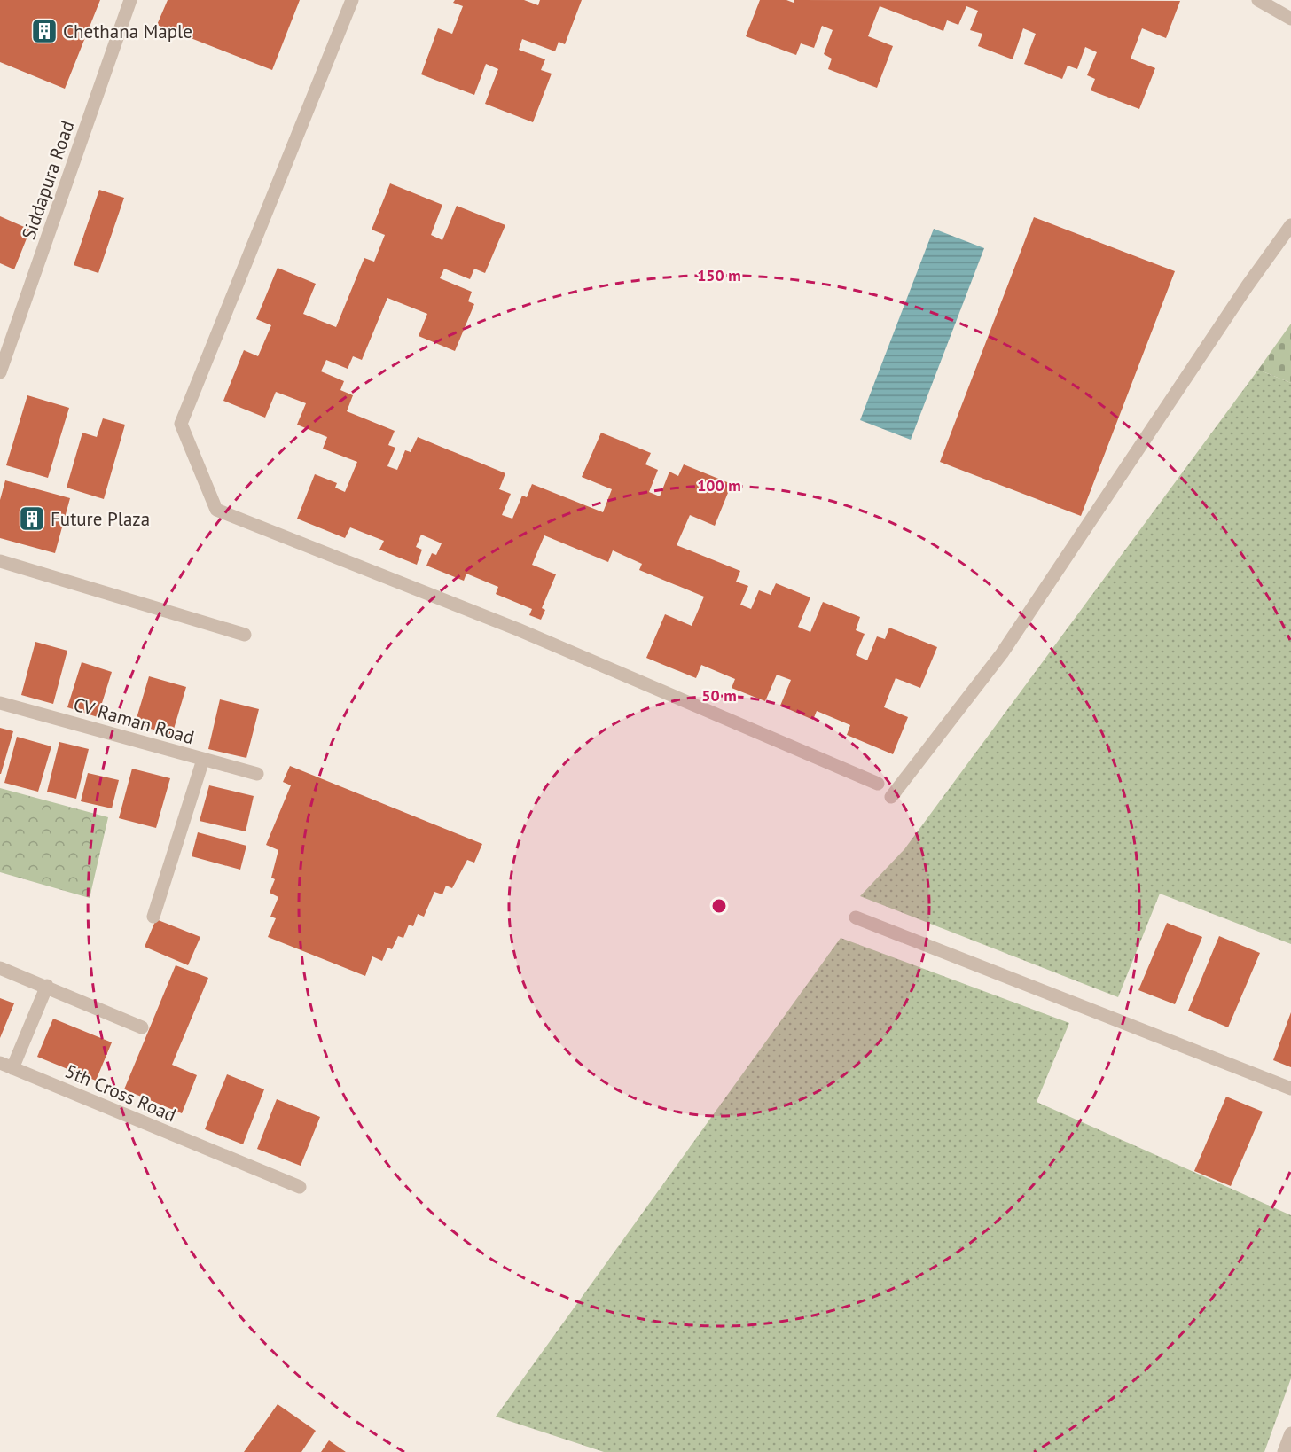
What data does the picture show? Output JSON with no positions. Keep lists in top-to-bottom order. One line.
{"streets":{"street":["Siddapura Road","CV Raman Road","5th Cross Road"]},"places":{"building":["Chethana Maple","Future Plaza"]},"rings":["150 m","100 m","50 m"]}
